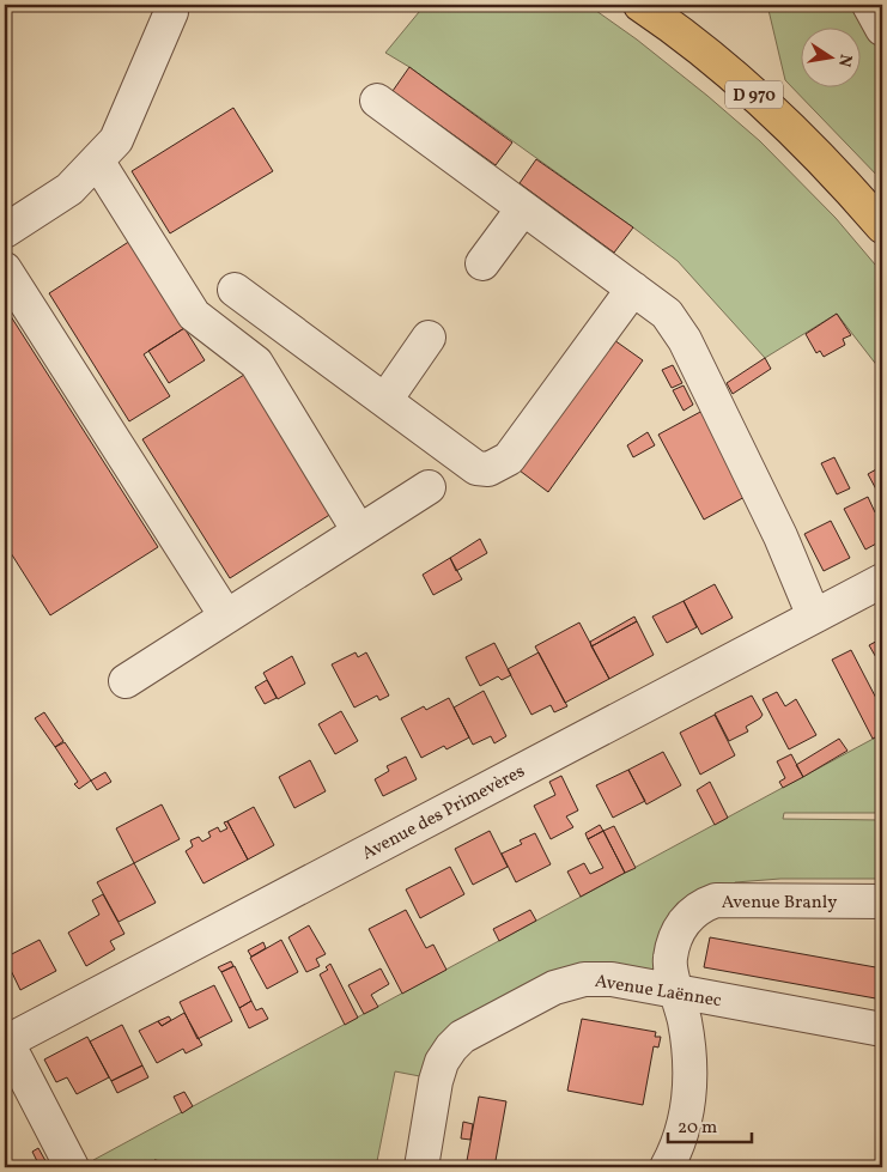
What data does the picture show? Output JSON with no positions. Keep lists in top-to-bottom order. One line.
{"streets":{"main road":["D 970"],"street":["Avenue des Primevères","Avenue Branly","Avenue Laënnec"]},"crossings":[["Avenue Branly","Avenue Laënnec"]],"scale_bar":"20 m","north":"right"}
